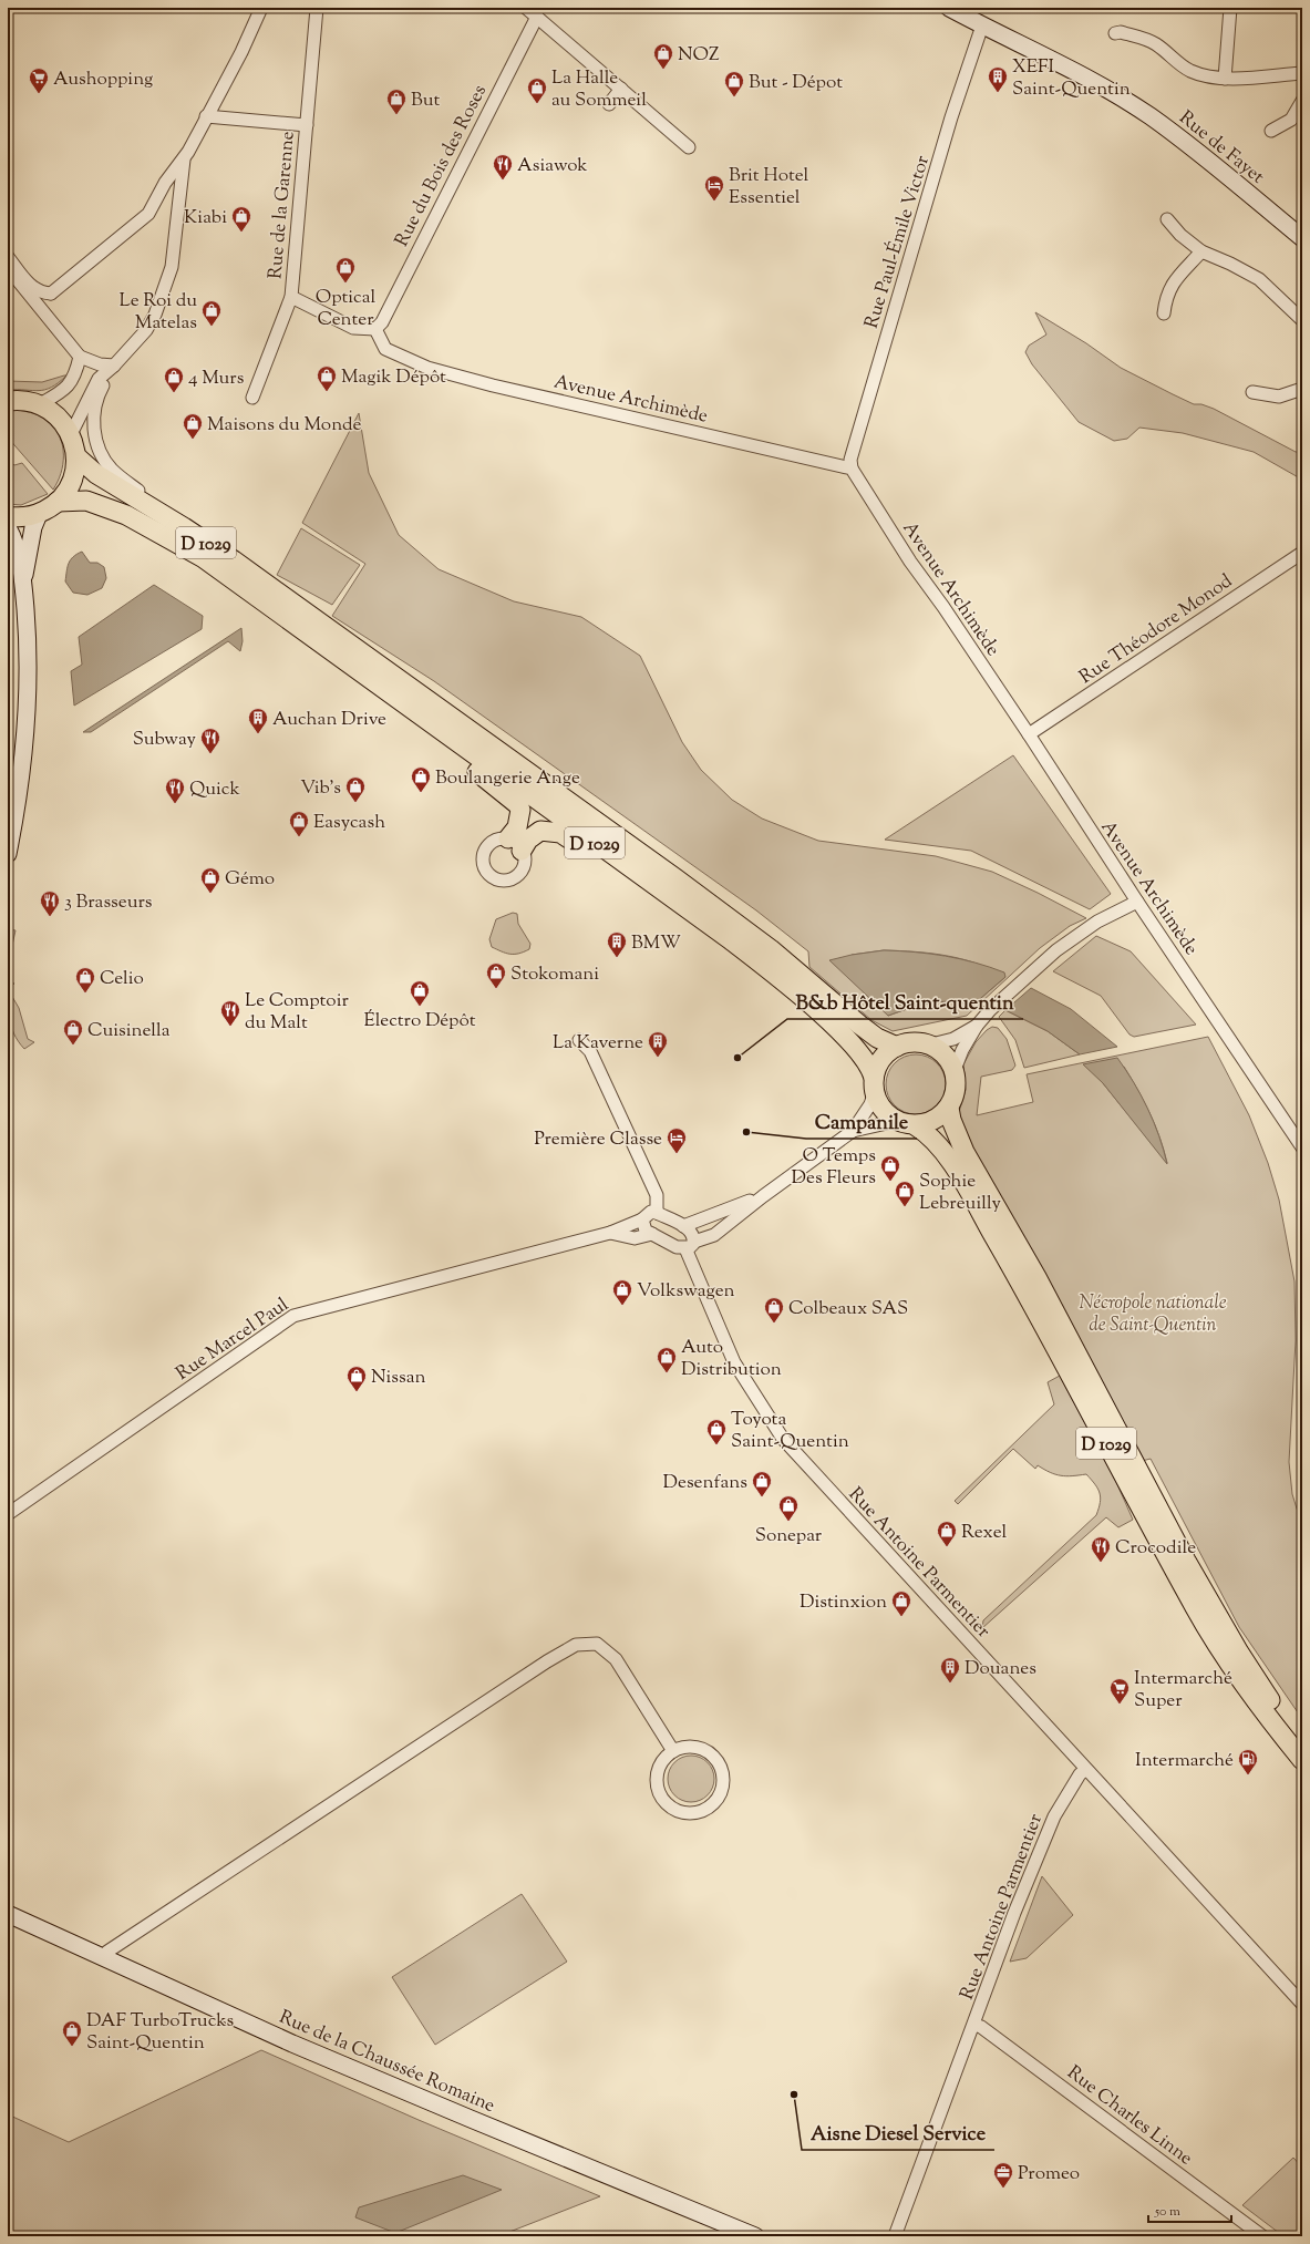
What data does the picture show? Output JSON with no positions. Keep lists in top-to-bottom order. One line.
{"streets":{"main road":["D 1029"],"street":["Rue de Fayet","Rue du Bois des Roses","Rue de la Garenne","Rue Paul-Émile Victor","Avenue Archimède","Rue Théodore Monod","Rue Marcel Paul","Rue Antoine Parmentier","Rue de la Chaussée Romaine","Rue Charles Linne"]},"crossings":[["Rue de Fayet","Rue Paul-Émile Victor"],["Rue du Bois des Roses","Avenue Archimède"],["Rue Paul-Émile Victor","Avenue Archimède"],["Avenue Archimède","Rue Théodore Monod"],["Rue Antoine Parmentier","Rue Charles Linne"]],"parks":["Nécropole nationale de Saint-Quentin"],"places":{"shop":["NOZ","But - Dépot","La Halle au Sommeil","But","Kiabi","Optical Center","Le Roi du Matelas","Magik Dépôt","4 Murs","Maisons du Monde","Boulangerie Ange","Vib's","Easycash","Gémo","Stokomani","Celio","Électro Dépôt","Cuisinella","O Temps Des Fleurs","Sophie Lebreuilly","Volkswagen","Colbeaux SAS","Auto Distribution","Nissan","Toyota Saint-Quentin","Desenfans","Sonepar","Rexel","Distinxion","DAF TurboTrucks Saint-Quentin"],"building":["XEFI Saint-Quentin","Auchan Drive","BMW","La Kaverne","Douanes"],"supermarket":["Aushopping","Intermarché Super"],"restaurant":["Asiawok","Subway","Quick","3 Brasseurs","Le Comptoir du Malt","Crocodile"],"hotel":["Brit Hotel Essentiel","Première Classe"],"other":["B&b Hôtel Saint-quentin","Campanile","Aisne Diesel Service"],"fuel station":["Intermarché"],"office":["Promeo"]},"scale_bar":"50 m"}
